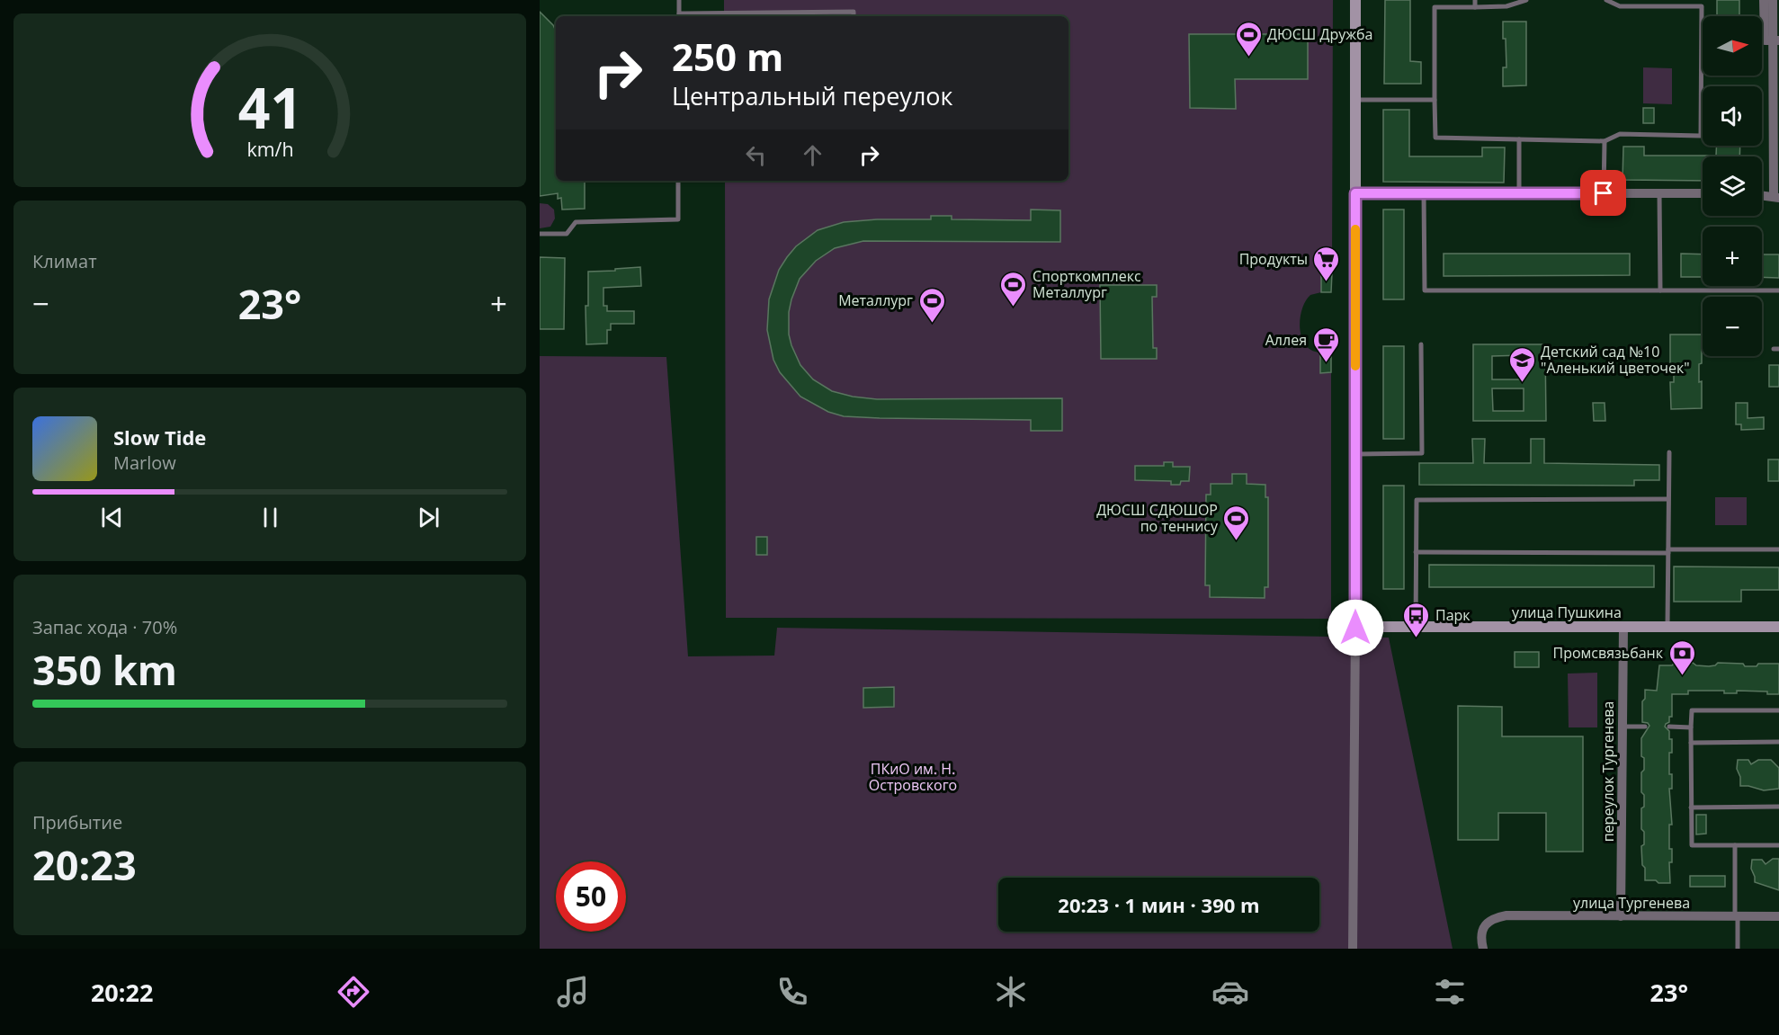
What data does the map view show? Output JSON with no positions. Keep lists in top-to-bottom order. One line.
{"streets":{"main road":["улица Пушкина"],"street":["переулок Тургенева","улица Тургенева"]},"crossings":[["улица Пушкина","переулок Тургенева"],["переулок Тургенева","улица Тургенева"]],"parks":["ПКиО им. Н. Островского"],"places":{"sports":["ДЮСШ Дружба","Спорткомплекс Металлург","Металлург","ДЮСШ СДЮШОР по теннису"],"supermarket":["Продукты"],"cafe":["Аллея"],"school or university":["Детский сад №10 \"Аленький цветочек\""],"bus stop":["Парк"],"bank":["Промсвязьбанк"]},"north":"right","page":{"map_buttons":["+","−"],"turn":["250 m","Центральный переулок"],"tile":["Климат",["Запас хода · 70%","350 km"],["Прибытие","20:23"]],"heat":["−","23°","+"],"song":["Slow Tide","Marlow"],"limit":"50","trip":"20:23 · 1 мин · 390 m","tabs":["20:22","23°"],"gauge":["41","km/h"]}}
